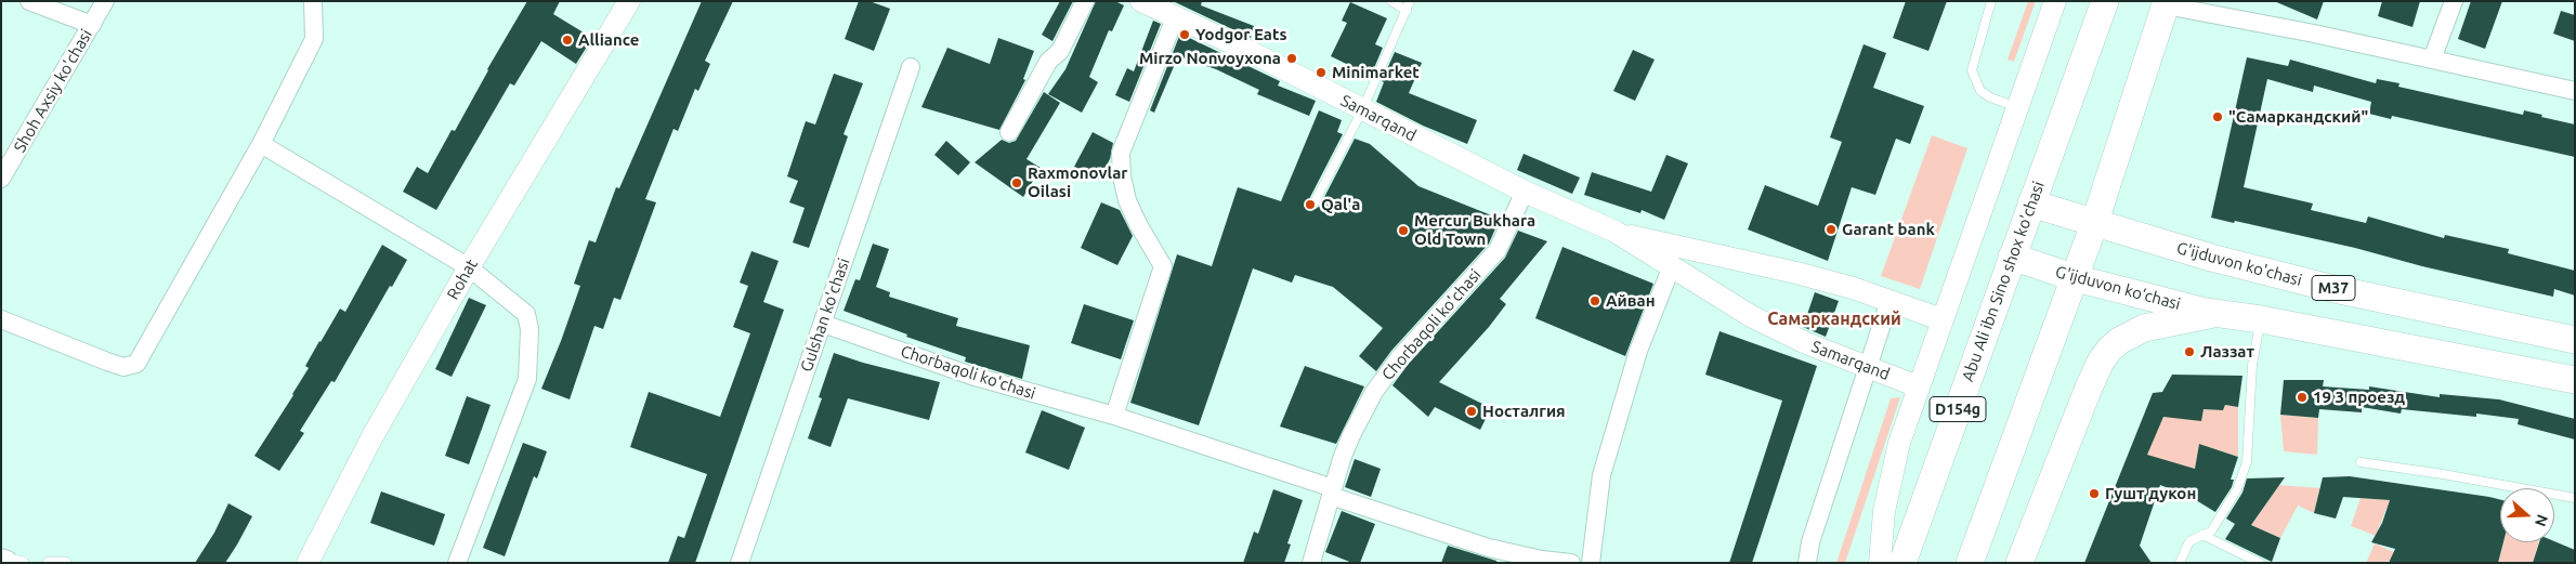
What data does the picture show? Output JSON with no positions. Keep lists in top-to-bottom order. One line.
{"streets":{"main road":["G'ijduvon ko'chasi","Abu Ali ibn Sino shox ko'chasi","G'ijduvon ko‘chasi","M37","D154g"],"street":["Shoh Axsiy ko'chasi","Samarqand","Rohat","Gulshan ko'chasi","Chorbaqoli ko'chasi"]},"crossings":[["Samarqand","Chorbaqoli ko'chasi"],["G'ijduvon ko'chasi","M37"],["Abu Ali ibn Sino shox ko'chasi","G'ijduvon ko‘chasi"],["Abu Ali ibn Sino shox ko'chasi","M37"],["Gulshan ko'chasi","Chorbaqoli ko'chasi"]],"districts":["Самаркандский"],"places":["Yodgor Eats","Alliance","Mirzo Nonvoyxona","Minimarket","\"Самаркандский\"","Raxmonovlar Oilasi","Qal'a","Garant bank","Mercur Bukhara Old Town","Айван","Лаззат","19 3 проезд","Носталгия","Гушт дукон"],"north":"right"}
